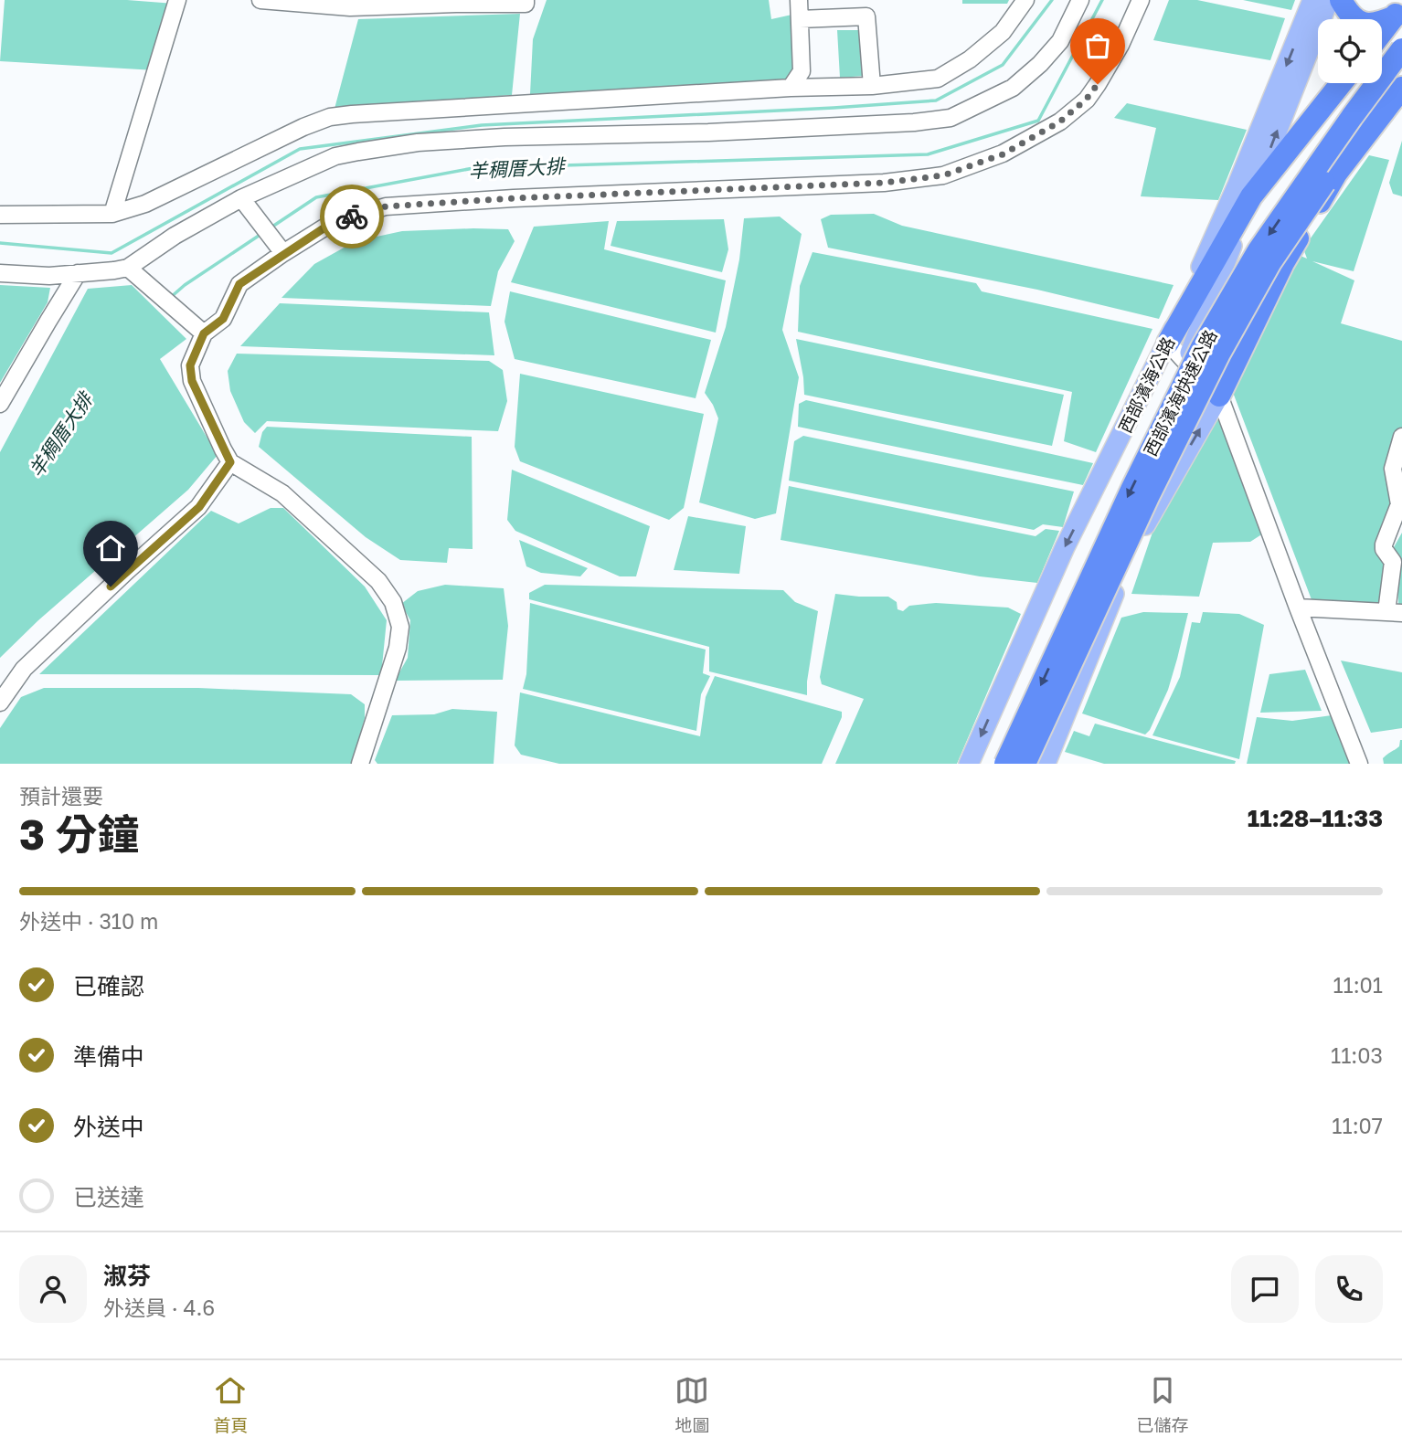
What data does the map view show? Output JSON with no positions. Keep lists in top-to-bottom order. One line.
{"streets":{"highway":["西部濱海快速公路"],"main road":["西部濱海公路"]},"water":["羊稠厝大排"],"page":{"heading":["3 分鐘","預計還要","11:28–11:33"],"panel":["淑芬","外送員 · 4.6"],"bar":"外送中 · 310 m","list":[["已確認","11:01"],["準備中","11:03"],["外送中","11:07"],"已送達"],"tabs":["首頁","地圖","已儲存"]}}
